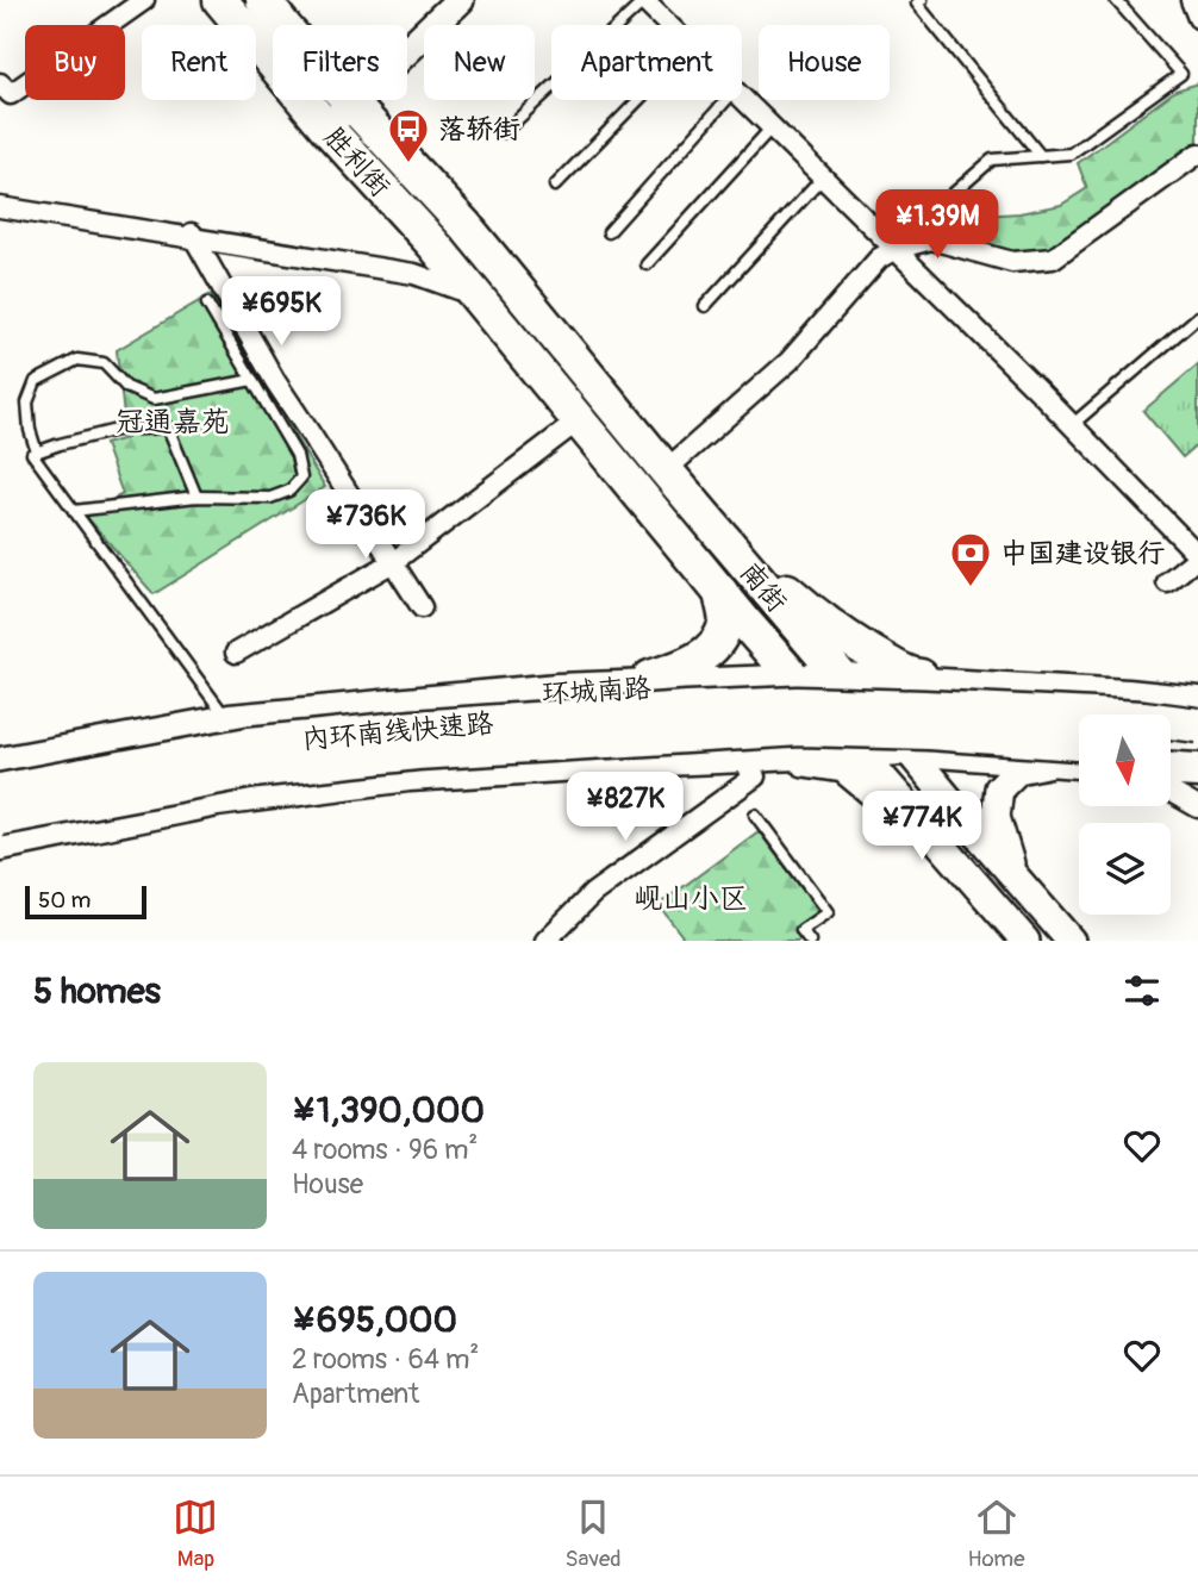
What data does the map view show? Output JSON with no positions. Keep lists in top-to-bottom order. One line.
{"streets":{"highway":["胜利街","南街","环城南路","内环南线快速路"]},"crossings":[["胜利街","南街"],["南街","环城南路"]],"districts":["冠通嘉苑","岘山小区"],"places":{"bus stop":["落轿街"],"bank":["中国建设银行"]},"scale_bar":"50 m","north":"bottom","page":{"chip":["Buy","Rent","Filters","New","Apartment","House"],"price":["¥1.39M","¥695K","¥736K","¥827K","¥774K"],"scale":"50 m","heading":"5 homes","list":[{"name":"¥1,390,000","note":"4 rooms · 96 m² · House"},{"name":"¥695,000","note":"2 rooms · 64 m² · Apartment"}],"tabs":["Map","Saved","Home"]}}
